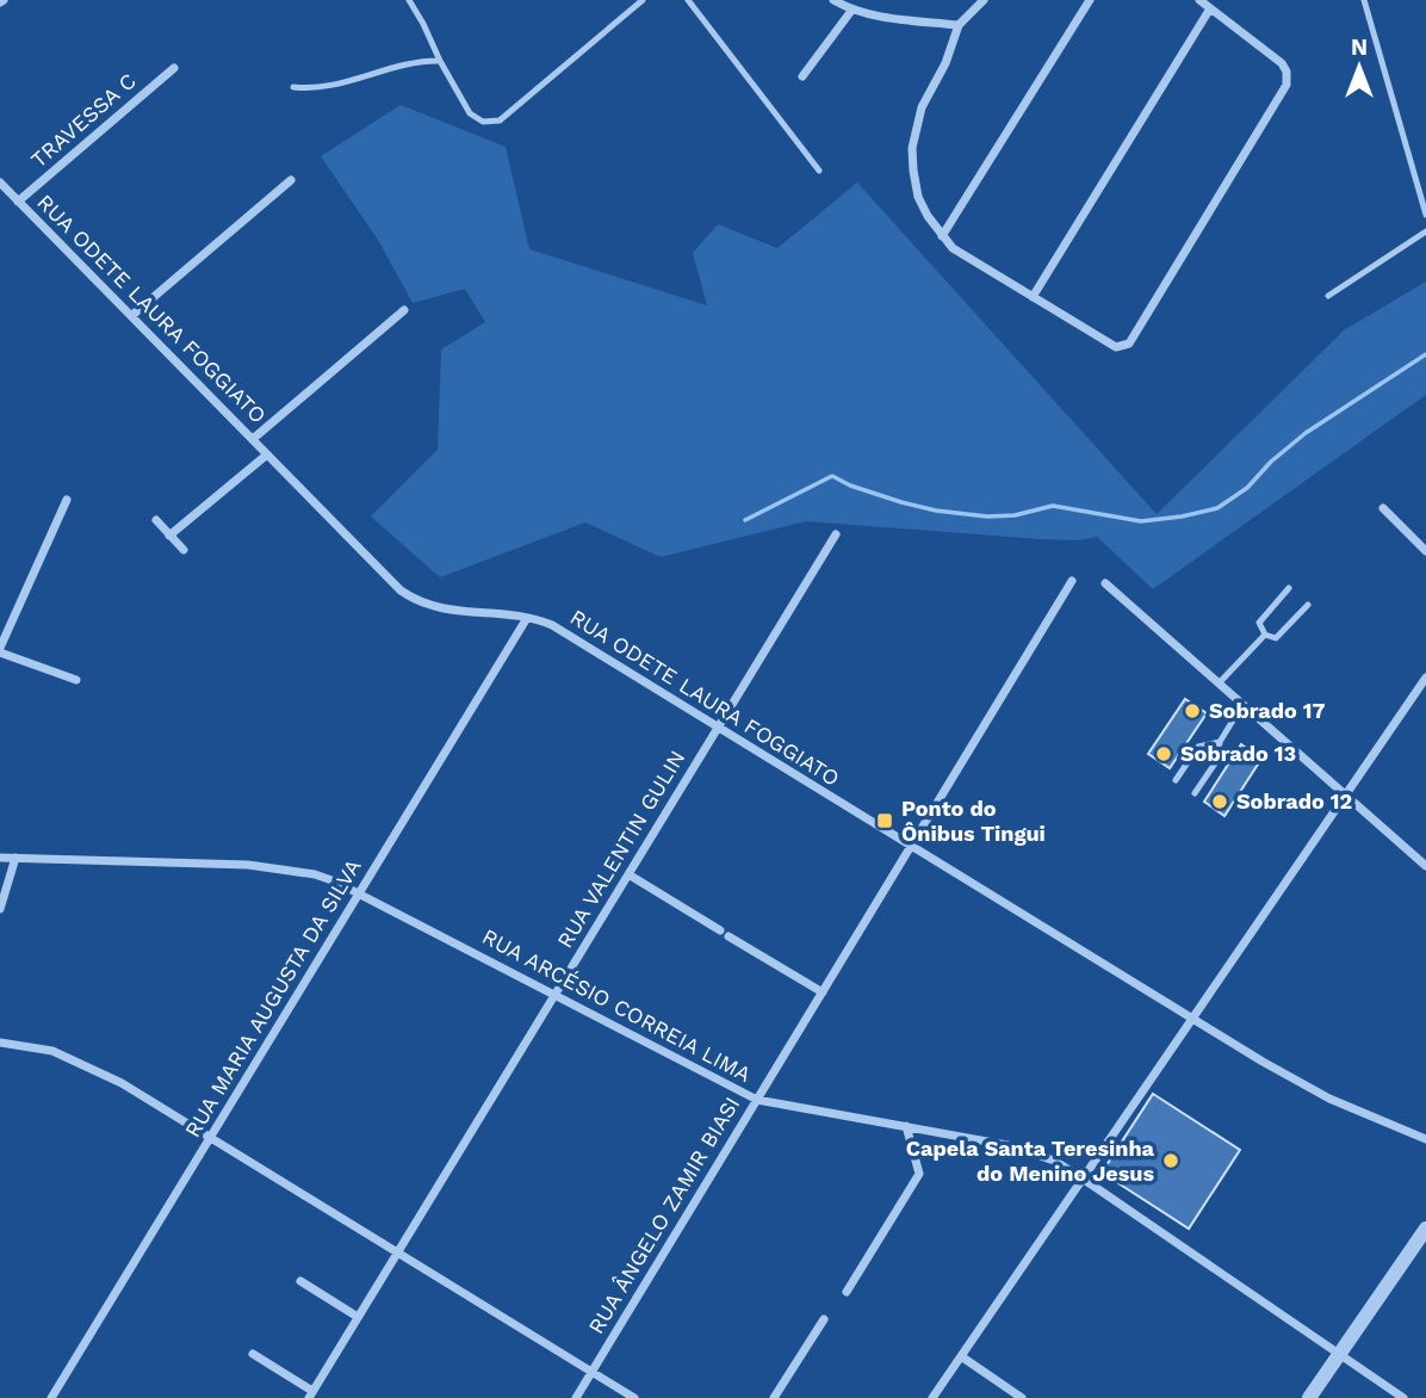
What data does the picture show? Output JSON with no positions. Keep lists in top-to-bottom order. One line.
{"streets":{"street":["TRAVESSA C","RUA ODETE LAURA FOGGIATO","RUA VALENTIN GULIN","RUA MARIA AUGUSTA DA SILVA","RUA ARCÉSIO CORREIA LIMA","RUA ÂNGELO ZAMIR BIASI"]},"crossings":[["TRAVESSA C","RUA ODETE LAURA FOGGIATO"],["RUA ODETE LAURA FOGGIATO","RUA VALENTIN GULIN"],["RUA ODETE LAURA FOGGIATO","RUA MARIA AUGUSTA DA SILVA"],["RUA ODETE LAURA FOGGIATO","RUA ÂNGELO ZAMIR BIASI"],["RUA VALENTIN GULIN","RUA ARCÉSIO CORREIA LIMA"],["RUA MARIA AUGUSTA DA SILVA","RUA ARCÉSIO CORREIA LIMA"],["RUA ARCÉSIO CORREIA LIMA","RUA ÂNGELO ZAMIR BIASI"]],"places":{"other":["Sobrado 17","Sobrado 13","Sobrado 12","Capela Santa Teresinha do Menino Jesus"],"transit":["Ponto do Ônibus Tingui"]},"north":"top"}
